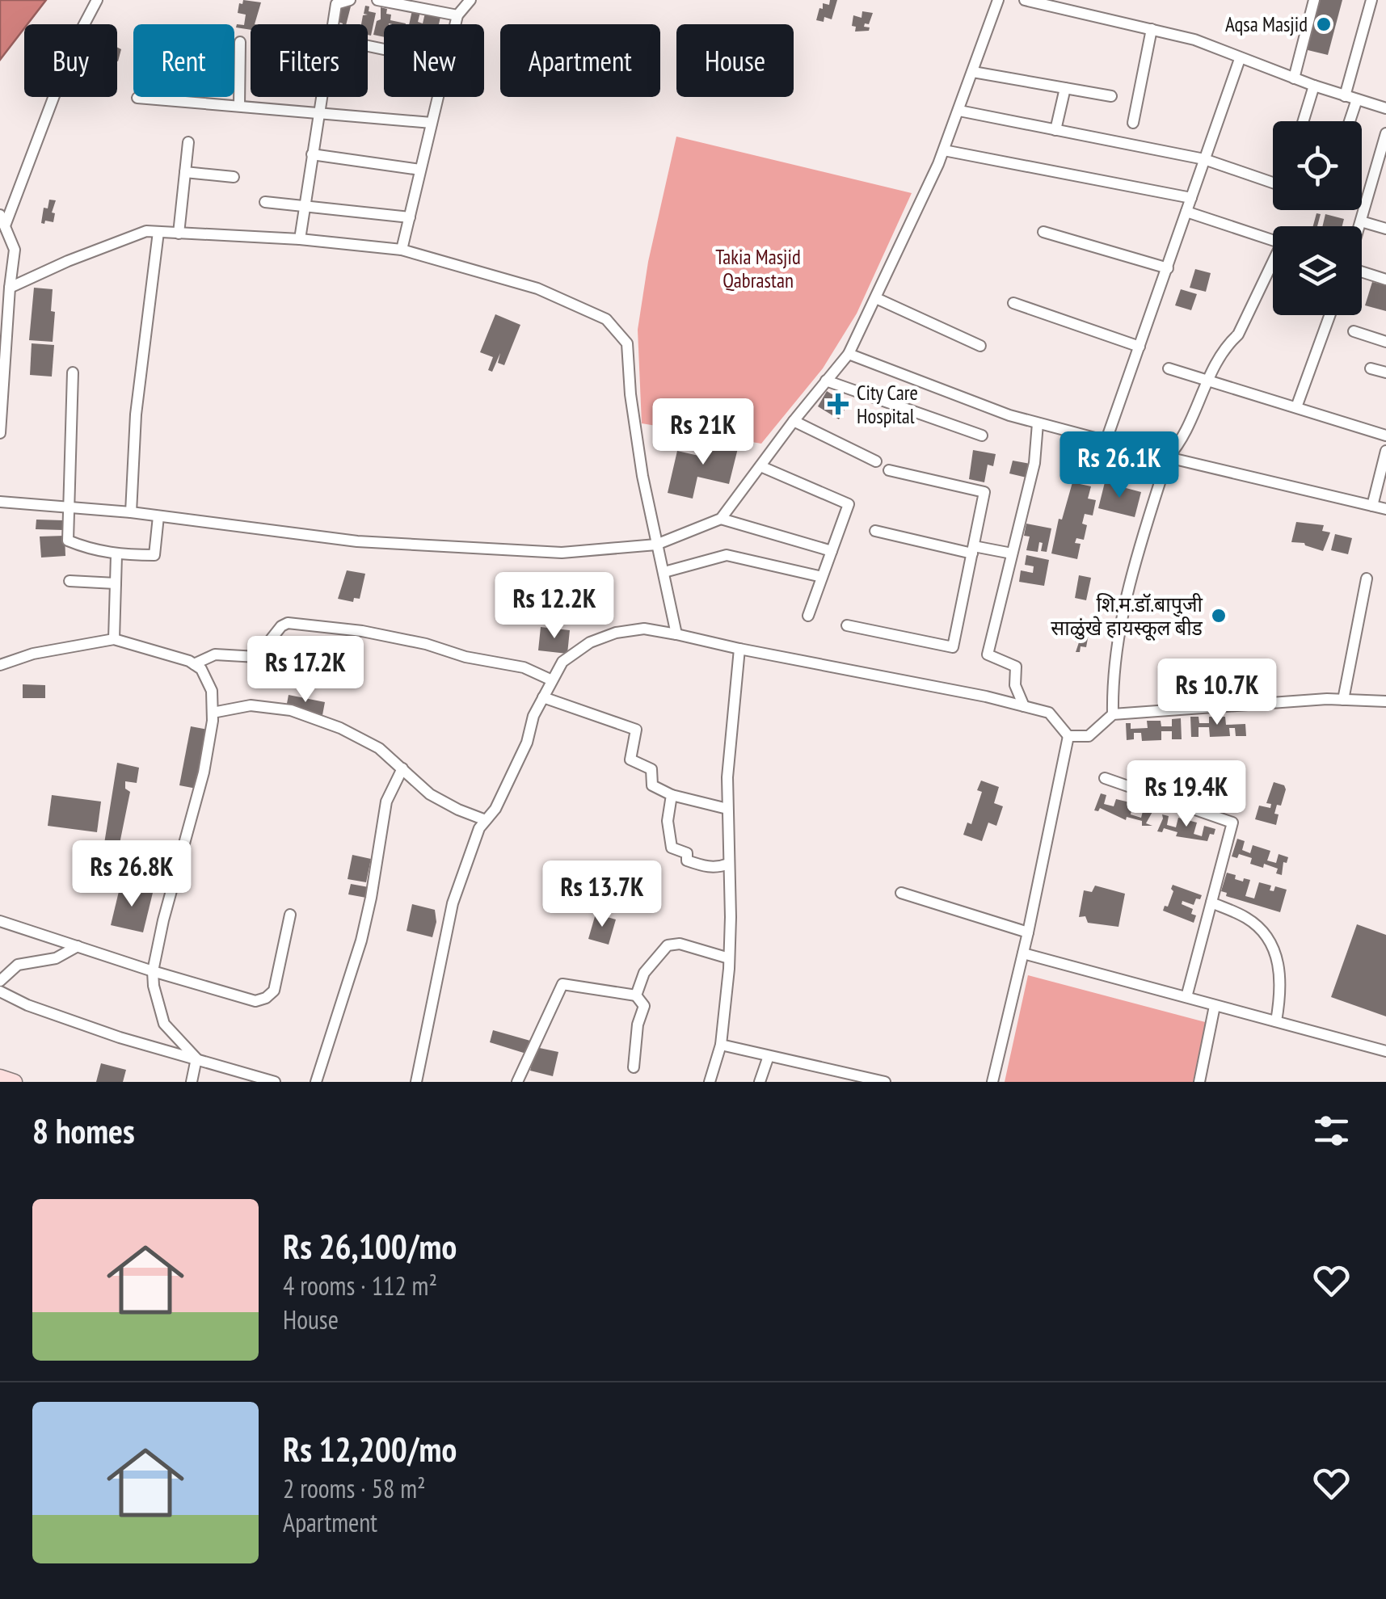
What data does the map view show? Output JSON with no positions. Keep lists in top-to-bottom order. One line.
{"parks":["Takia Masjid Qabrastan"],"places":{"other":["Aqsa Masjid","शि.म.डॉ.बापुजी साळुंखे हायस्कूल बीड"],"health":["City Care Hospital"]},"page":{"chip":["Buy","Rent","Filters","New","Apartment","House"],"price":["Rs 21K","Rs 26.1K","Rs 12.2K","Rs 17.2K","Rs 10.7K","Rs 19.4K","Rs 26.8K","Rs 13.7K"],"heading":"8 homes","list":[{"name":"Rs 26,100/mo","note":"4 rooms · 112 m² · House"},{"name":"Rs 12,200/mo","note":"2 rooms · 58 m² · Apartment"}]}}
